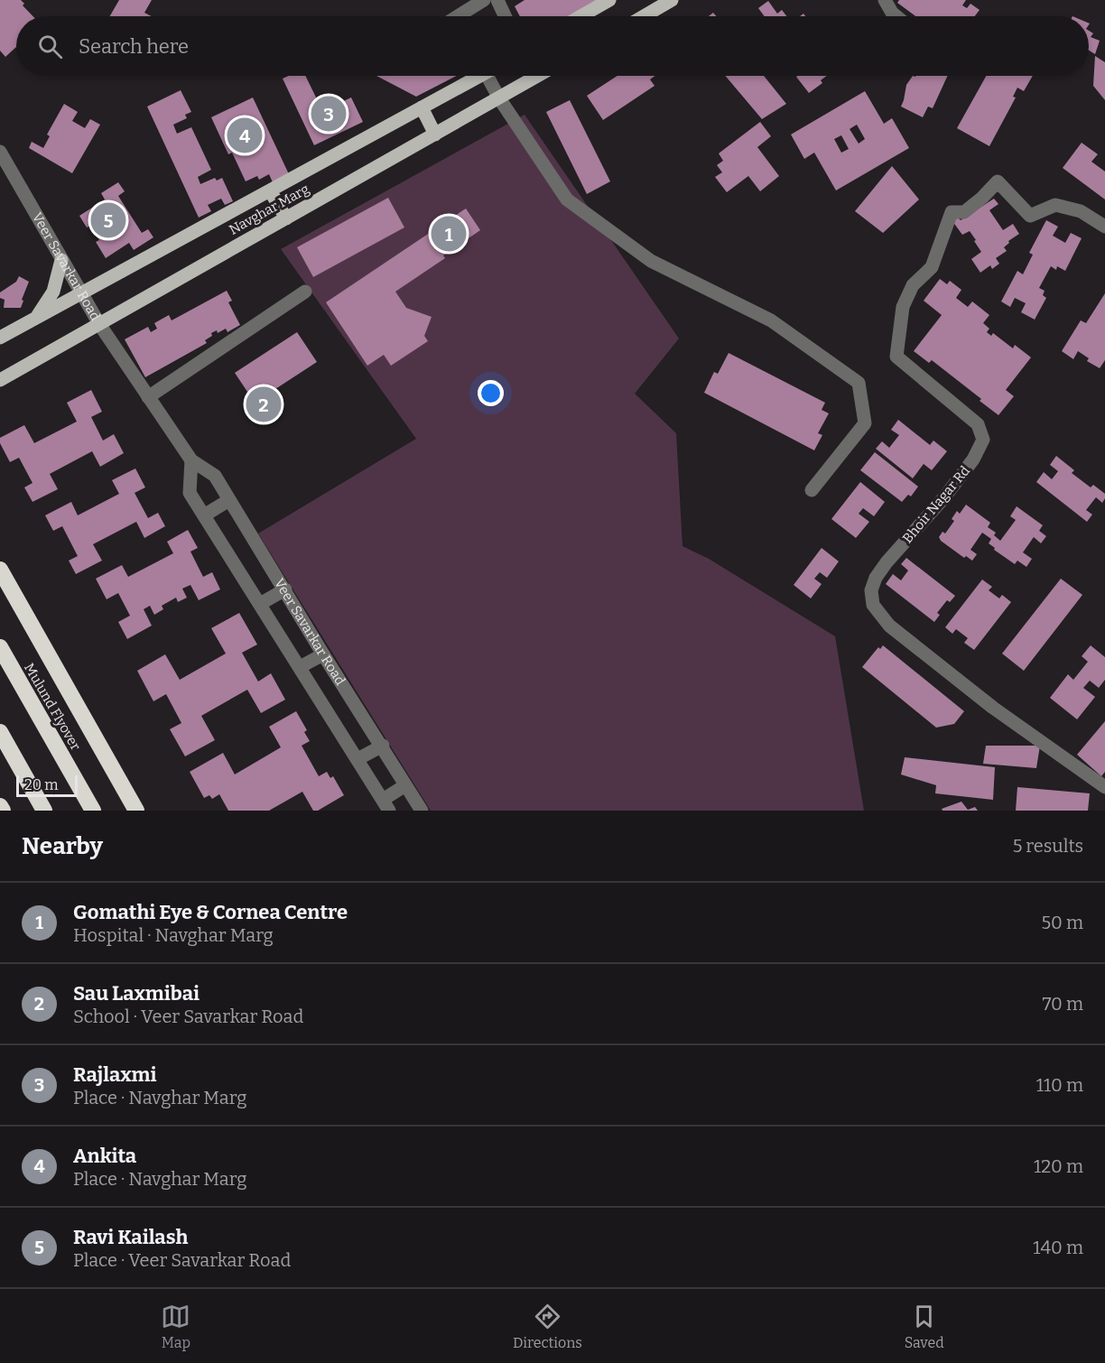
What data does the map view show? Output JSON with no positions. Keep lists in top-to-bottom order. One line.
{"streets":{"highway":["Mulund Flyover"],"main road":["Navghar Marg"],"street":["Veer Savarkar Road","Bhoir Nagar Rd"]},"crossings":[["Navghar Marg","Veer Savarkar Road"]],"scale_bar":"20 m","page":{"search":"Search here","pins":["3","4","5","1","2"],"scale":"20 m","heading":["Nearby","5 results"],"list":[{"mark":"1","name":"Gomathi Eye & Cornea Centre","note":"Hospital · Navghar Marg","value":"50 m"},{"mark":"2","name":"Sau Laxmibai","note":"School · Veer Savarkar Road","value":"70 m"},{"mark":"3","name":"Rajlaxmi","note":"Place · Navghar Marg","value":"110 m"},{"mark":"4","name":"Ankita","note":"Place · Navghar Marg","value":"120 m"},{"mark":"5","name":"Ravi Kailash","note":"Place · Veer Savarkar Road","value":"140 m"}],"nav":["Map","Directions","Saved"]}}
